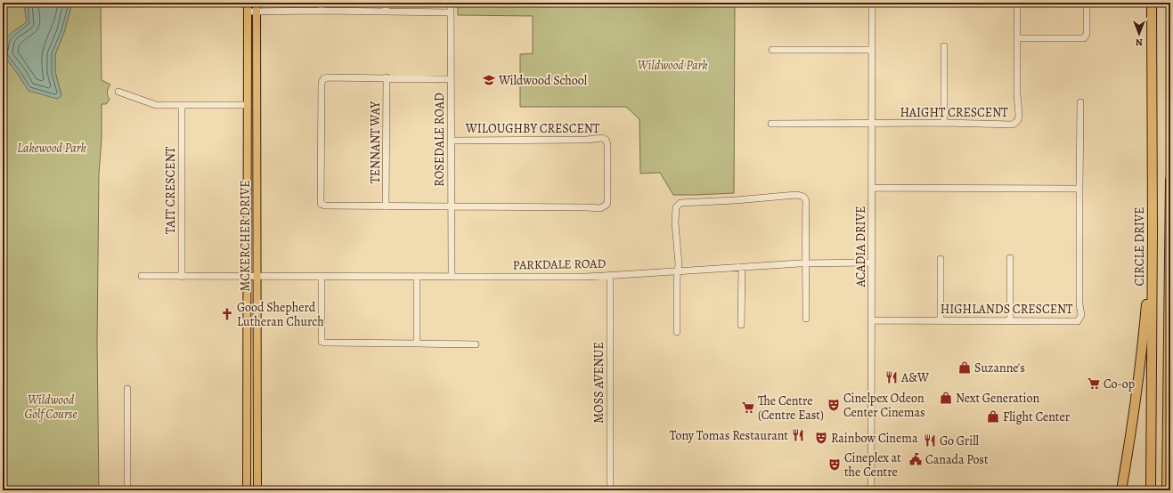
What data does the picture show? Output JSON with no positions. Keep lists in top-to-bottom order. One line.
{"streets":{"highway":["CIRCLE DRIVE"],"main road":["MCKERCHER DRIVE"],"street":["HAIGHT CRESCENT","WILOUGHBY CRESCENT","ROSEDALE ROAD","TENNANT WAY","TAIT CRESCENT","ACADIA DRIVE","PARKDALE ROAD","HIGHLANDS CRESCENT","MOSS AVENUE"]},"crossings":[["HAIGHT CRESCENT","ACADIA DRIVE"],["WILOUGHBY CRESCENT","ROSEDALE ROAD"],["ROSEDALE ROAD","PARKDALE ROAD"],["MCKERCHER DRIVE","PARKDALE ROAD"],["ACADIA DRIVE","PARKDALE ROAD"],["ACADIA DRIVE","HIGHLANDS CRESCENT"],["PARKDALE ROAD","MOSS AVENUE"]],"parks":["Wildwood Park","Lakewood Park","Wildwood Golf Course"],"places":{"school or university":["Wildwood School"],"church":["Good Shepherd Lutheran Church"],"shop":["Suzanne's","Next Generation","Flight Center"],"restaurant":["A&W","Tony Tomas Restaurant","Go Grill"],"supermarket":["Co-op","The Centre (Centre East)"],"theatre":["Cinelpex Odeon Center Cinemas","Rainbow Cinema","Cineplex at the Centre"],"public building":["Canada Post"]},"north":"bottom"}
